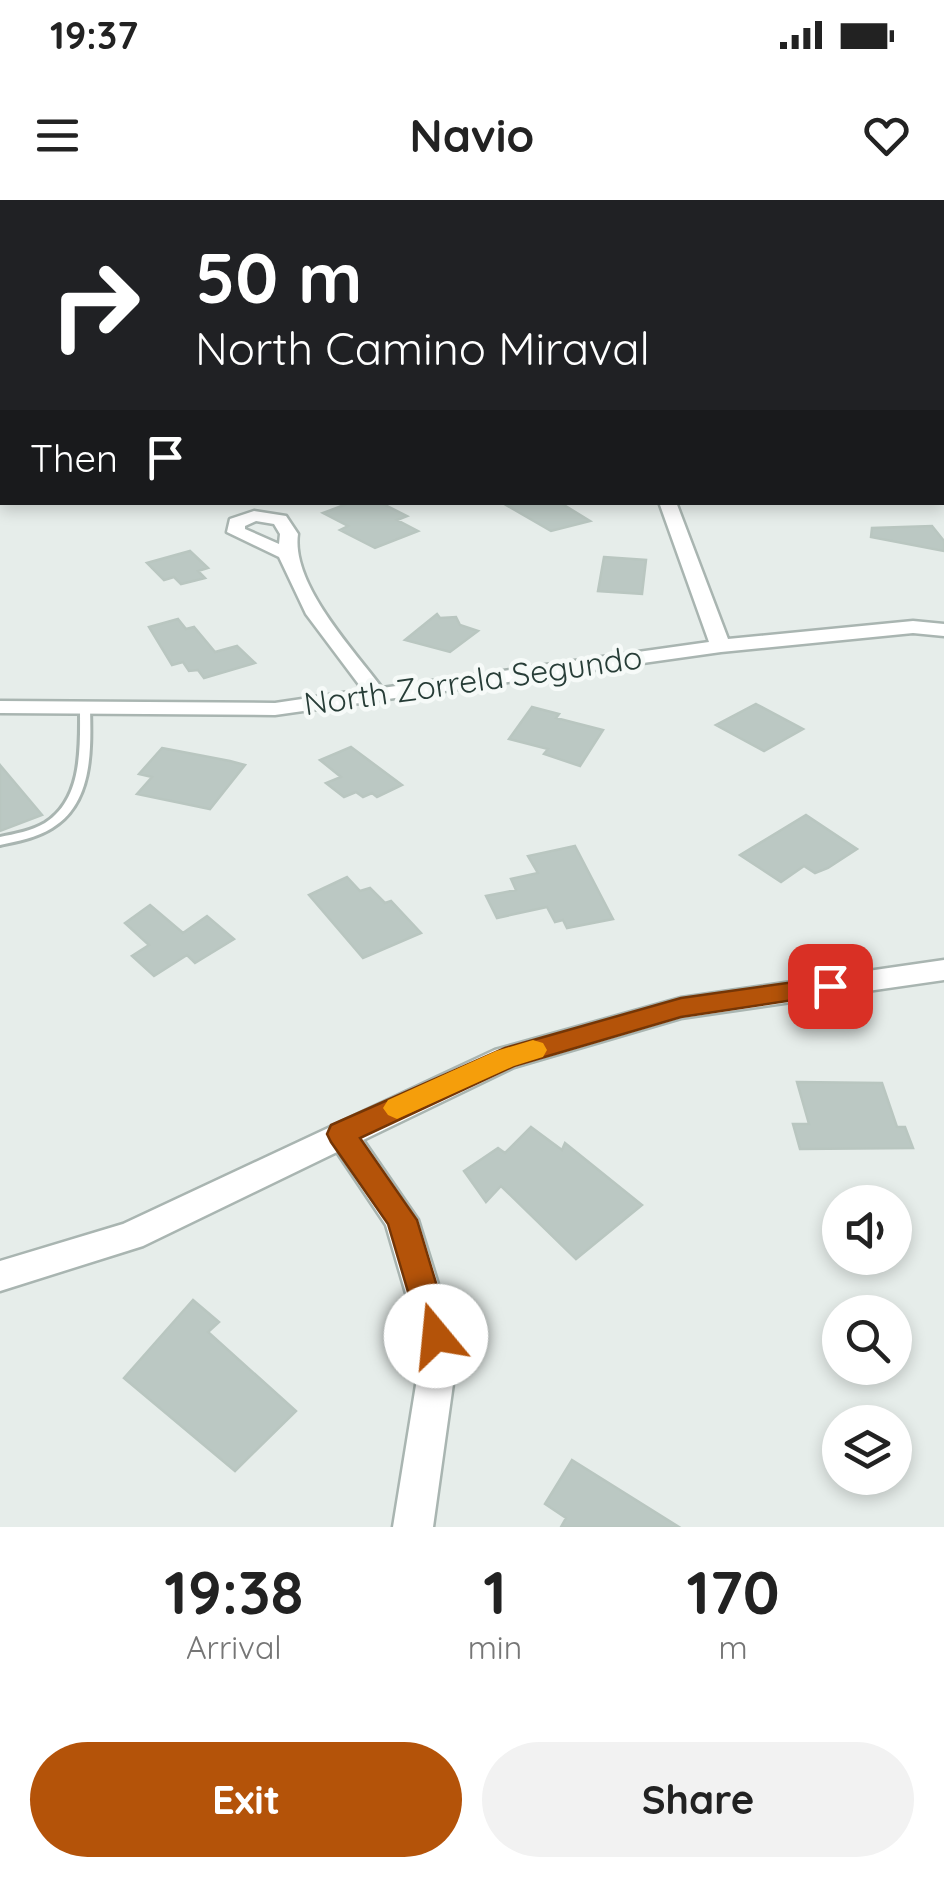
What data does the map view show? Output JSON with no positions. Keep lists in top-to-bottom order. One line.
{"streets":{"street":["North Zorrela Segundo"]},"page":{"status":"19:37","header":"Navio","turn":["50 m","North Camino Miraval"],"then":"Then","eta":["19:38","Arrival","1","min","170","m"],"buttons":["Exit","Share"]}}
